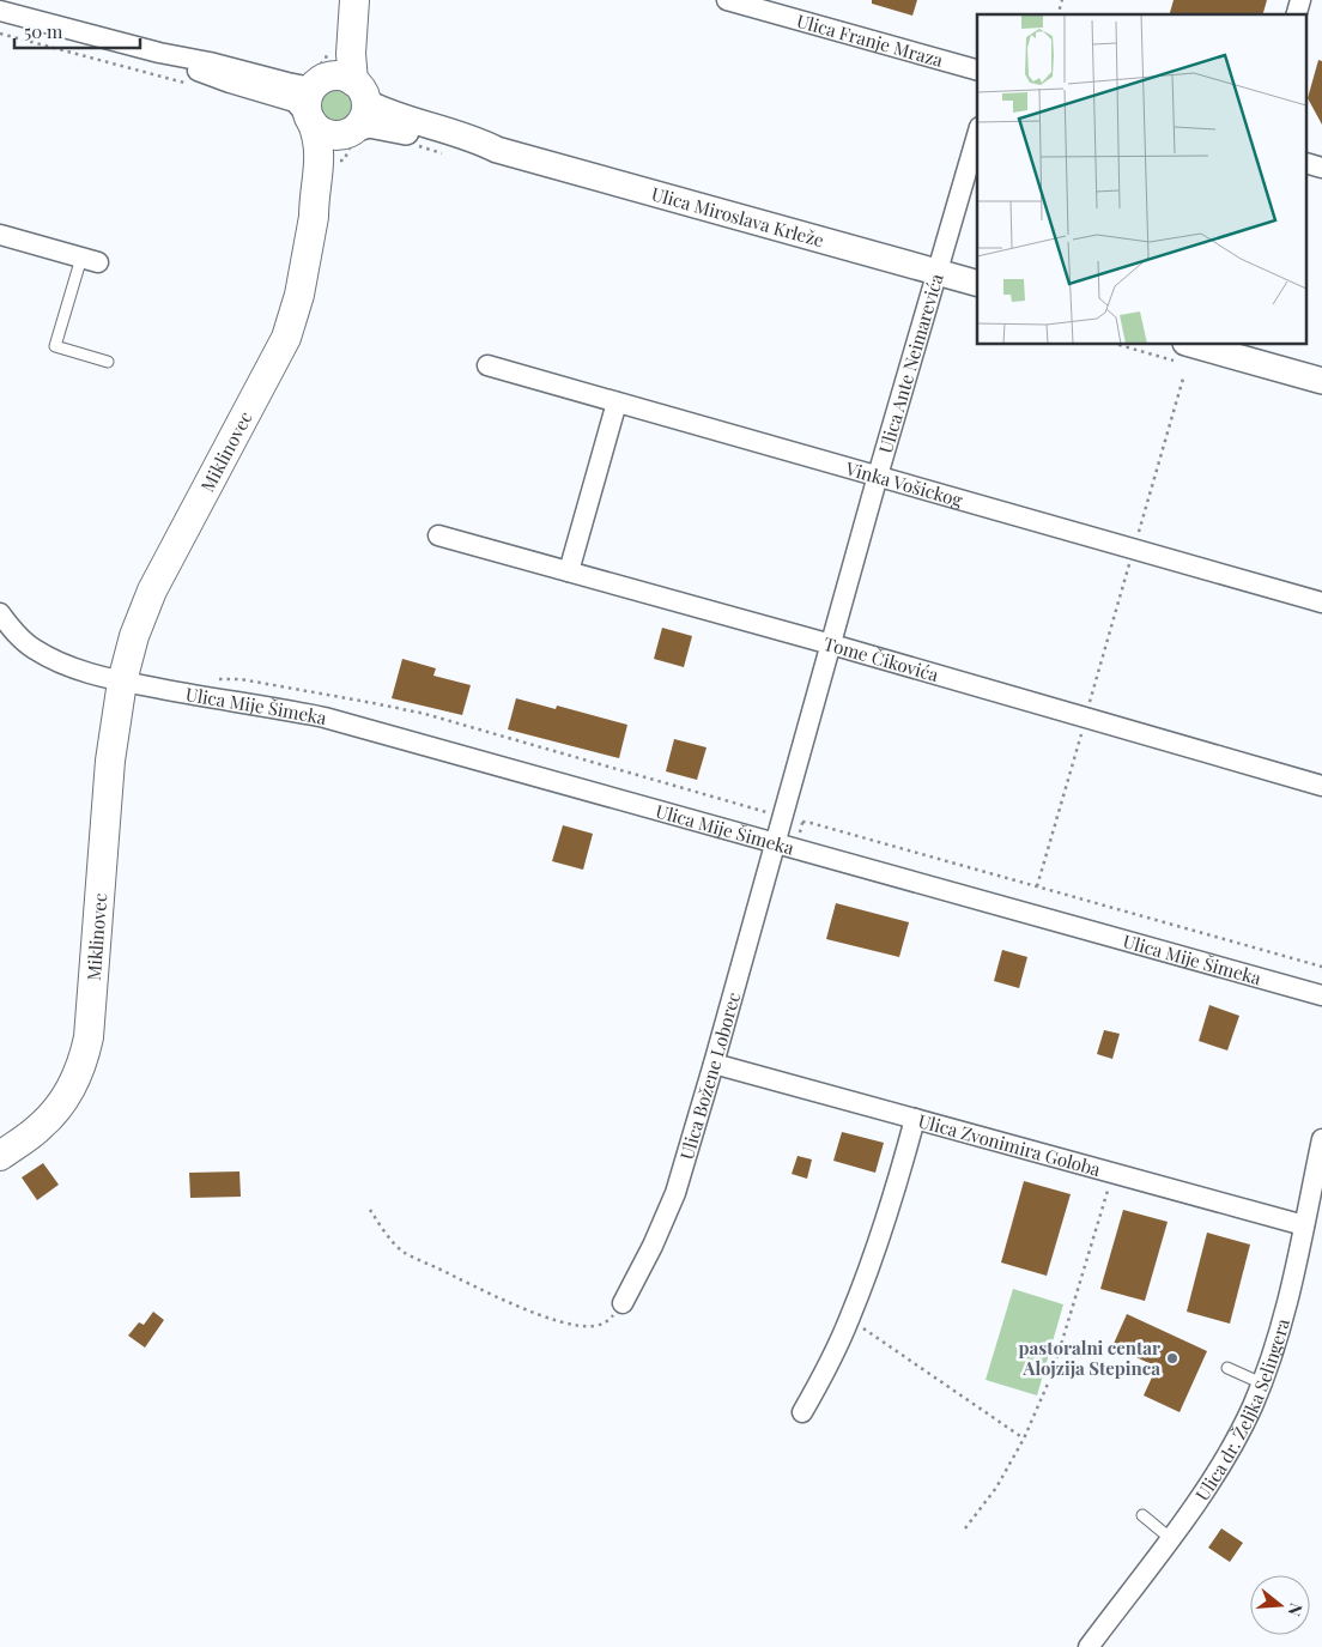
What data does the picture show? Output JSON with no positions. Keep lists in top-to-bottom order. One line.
{"streets":{"main road":["Miklinovec"],"street":["Ulica Franje Mraza","Ulica Miroslava Krleže","Ulica Ante Neimarevića","Vinka Vošickog","Tome Čikovića","Ulica Mije Šimeka","Ulica Božene Loborec","Ulica Zvonimira Goloba","Ulica dr. Željka Selingera"]},"crossings":[["Ulica Miroslava Krleže","Ulica Ante Neimarevića"],["Ulica Miroslava Krleže","Miklinovec"],["Ulica Ante Neimarevića","Vinka Vošickog"],["Ulica Ante Neimarevića","Tome Čikovića"],["Ulica Ante Neimarevića","Ulica Mije Šimeka"],["Ulica Ante Neimarevića","Ulica Božene Loborec"],["Miklinovec","Ulica Mije Šimeka"],["Ulica Mije Šimeka","Ulica Božene Loborec"],["Ulica Božene Loborec","Ulica Zvonimira Goloba"],["Ulica Zvonimira Goloba","Ulica dr. Željka Selingera"]],"places":["pastoralni centar Alojzija Stepinca"],"scale_bar":"50 m","north":"right"}
